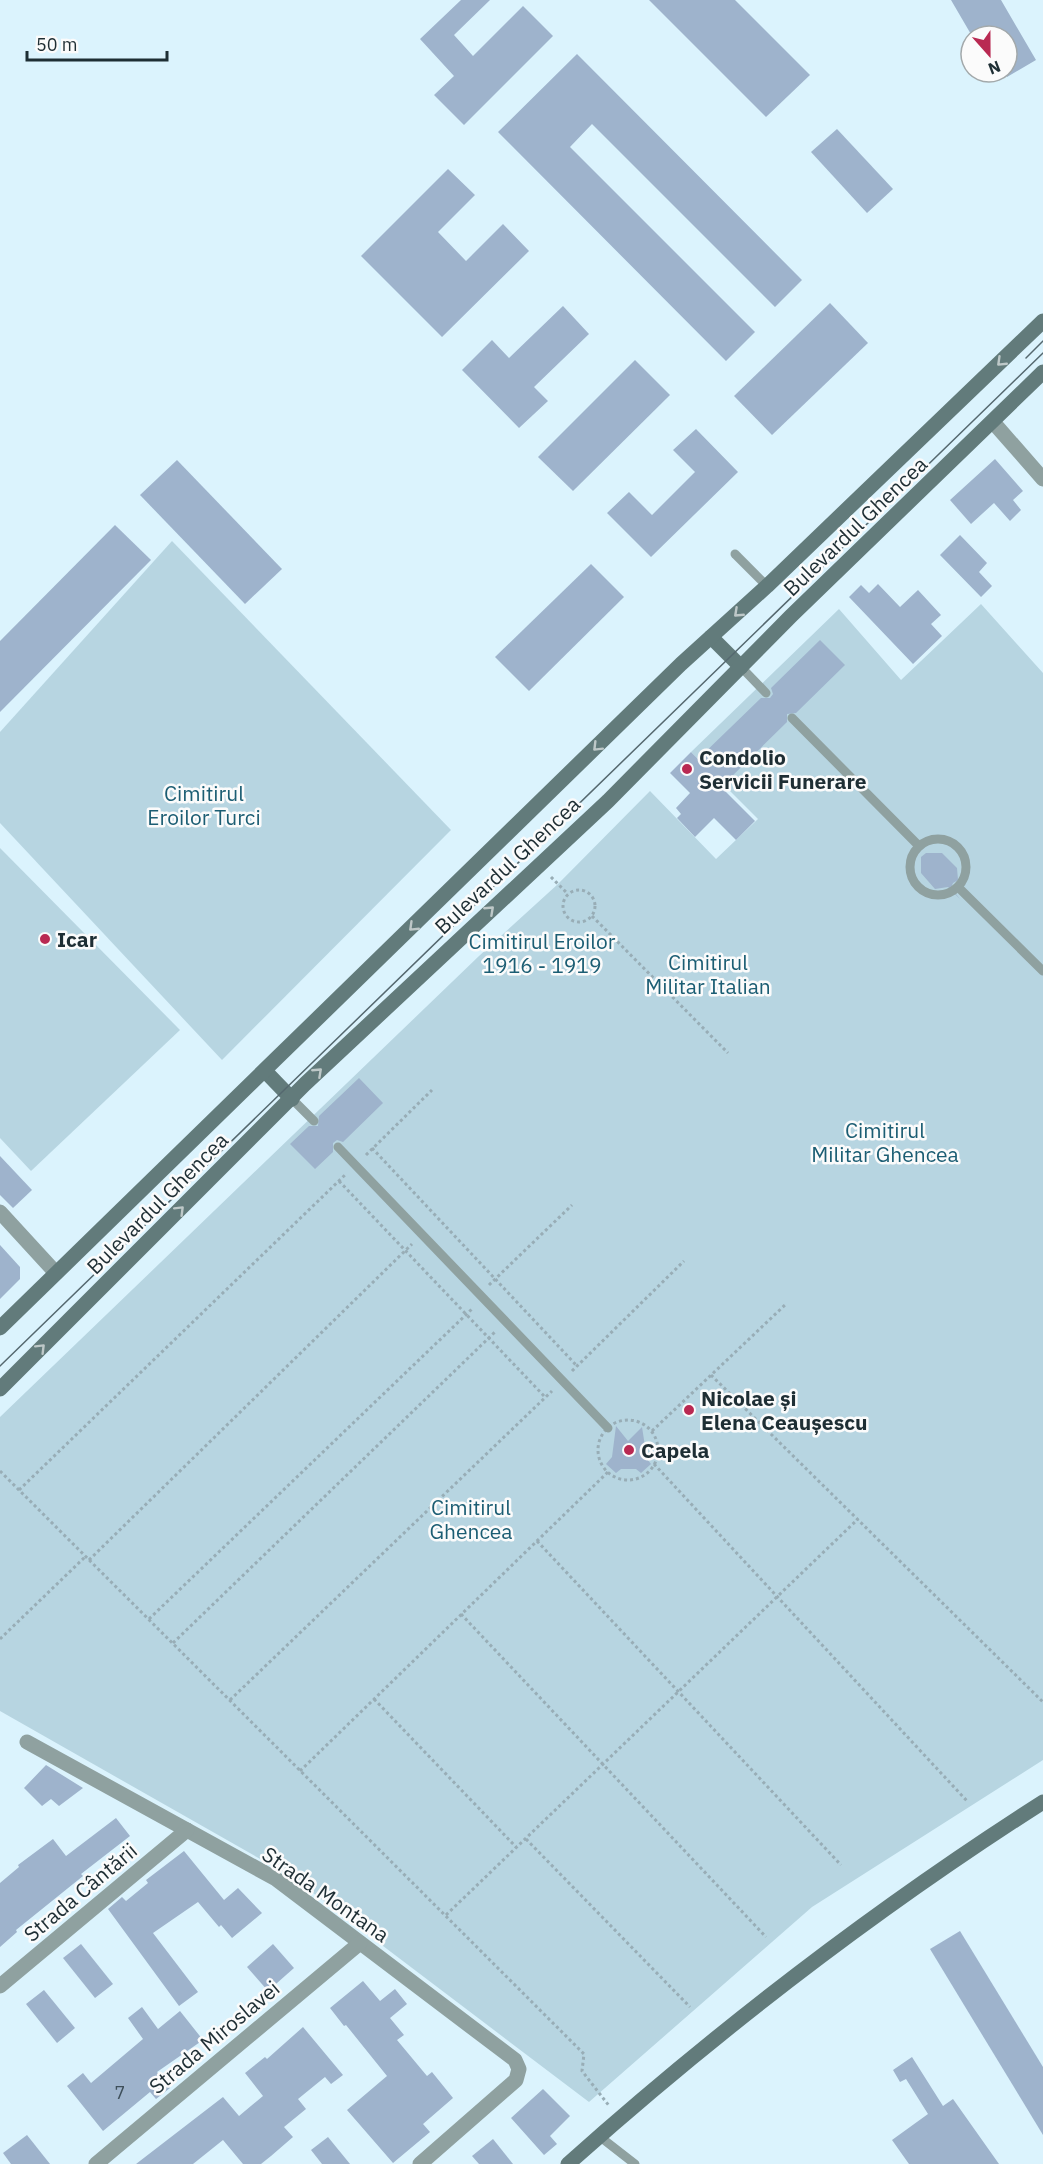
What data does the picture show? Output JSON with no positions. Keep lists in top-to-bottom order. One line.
{"streets":{"main road":["Bulevardul Ghencea"],"street":["Strada Cântării","Strada Montana","Strada Miroslavei"]},"crossings":[["Strada Cântării","Strada Montana"],["Strada Montana","Strada Miroslavei"]],"parks":["Cimitirul Eroilor Turci","Cimitirul Eroilor 1916 - 1919","Cimitirul Militar Italian","Cimitirul Militar Ghencea","Cimitirul Ghencea"],"places":["Condolio Servicii Funerare","Icar","Nicolae și Elena Ceaușescu","Capela"],"house_numbers":["7"],"scale_bar":"50 m","north":"bottom"}
